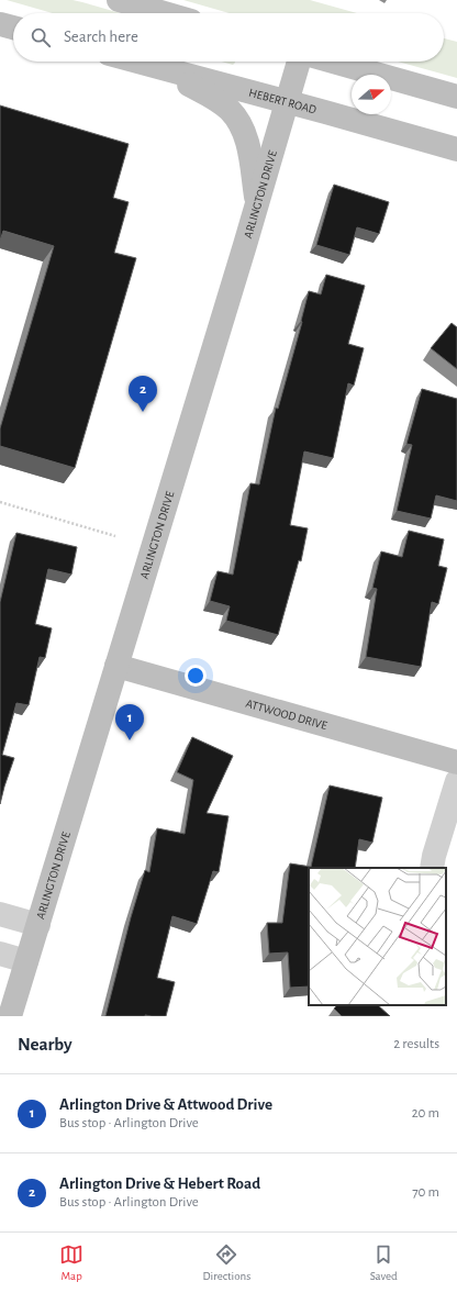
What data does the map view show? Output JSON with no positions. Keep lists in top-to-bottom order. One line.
{"streets":{"street":["HEBERT ROAD","ARLINGTON DRIVE","ATTWOOD DRIVE"]},"crossings":[["HEBERT ROAD","ARLINGTON DRIVE"],["ARLINGTON DRIVE","ATTWOOD DRIVE"]],"north":"right","page":{"search":"Search here","pins":["2","1"],"heading":["Nearby","2 results"],"list":[{"mark":"1","name":"Arlington Drive & Attwood Drive","note":"Bus stop · Arlington Drive","value":"20 m"},{"mark":"2","name":"Arlington Drive & Hebert Road","note":"Bus stop · Arlington Drive","value":"70 m"}],"nav":["Map","Directions","Saved"]}}
